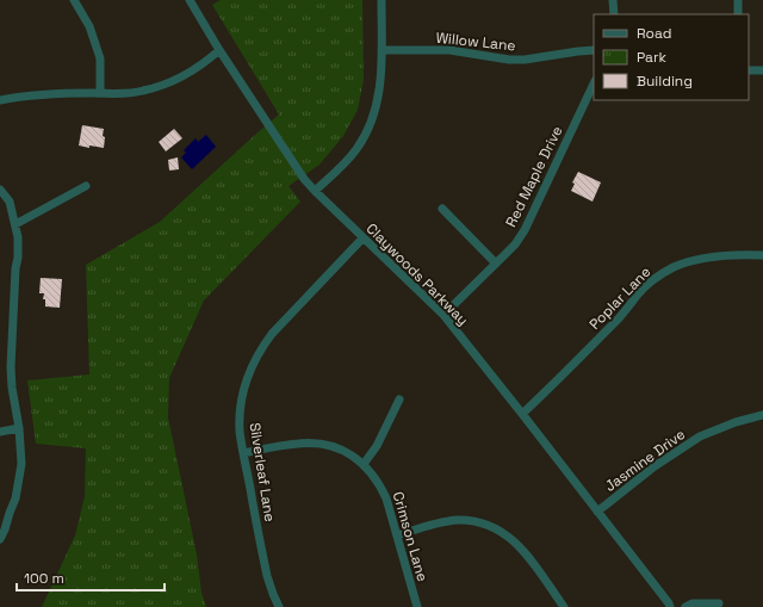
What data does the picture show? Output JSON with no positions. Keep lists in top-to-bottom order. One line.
{"streets":{"street":["Willow Lane","Red Maple Drive","Claywoods Parkway","Poplar Lane","Jasmine Drive","Silverleaf Lane","Crimson Lane"]},"crossings":[["Red Maple Drive","Claywoods Parkway"],["Claywoods Parkway","Poplar Lane"],["Claywoods Parkway","Jasmine Drive"],["Claywoods Parkway","Silverleaf Lane"],["Silverleaf Lane","Crimson Lane"]],"legend":["Road","Park","Building"],"scale_bar":"100 m"}
